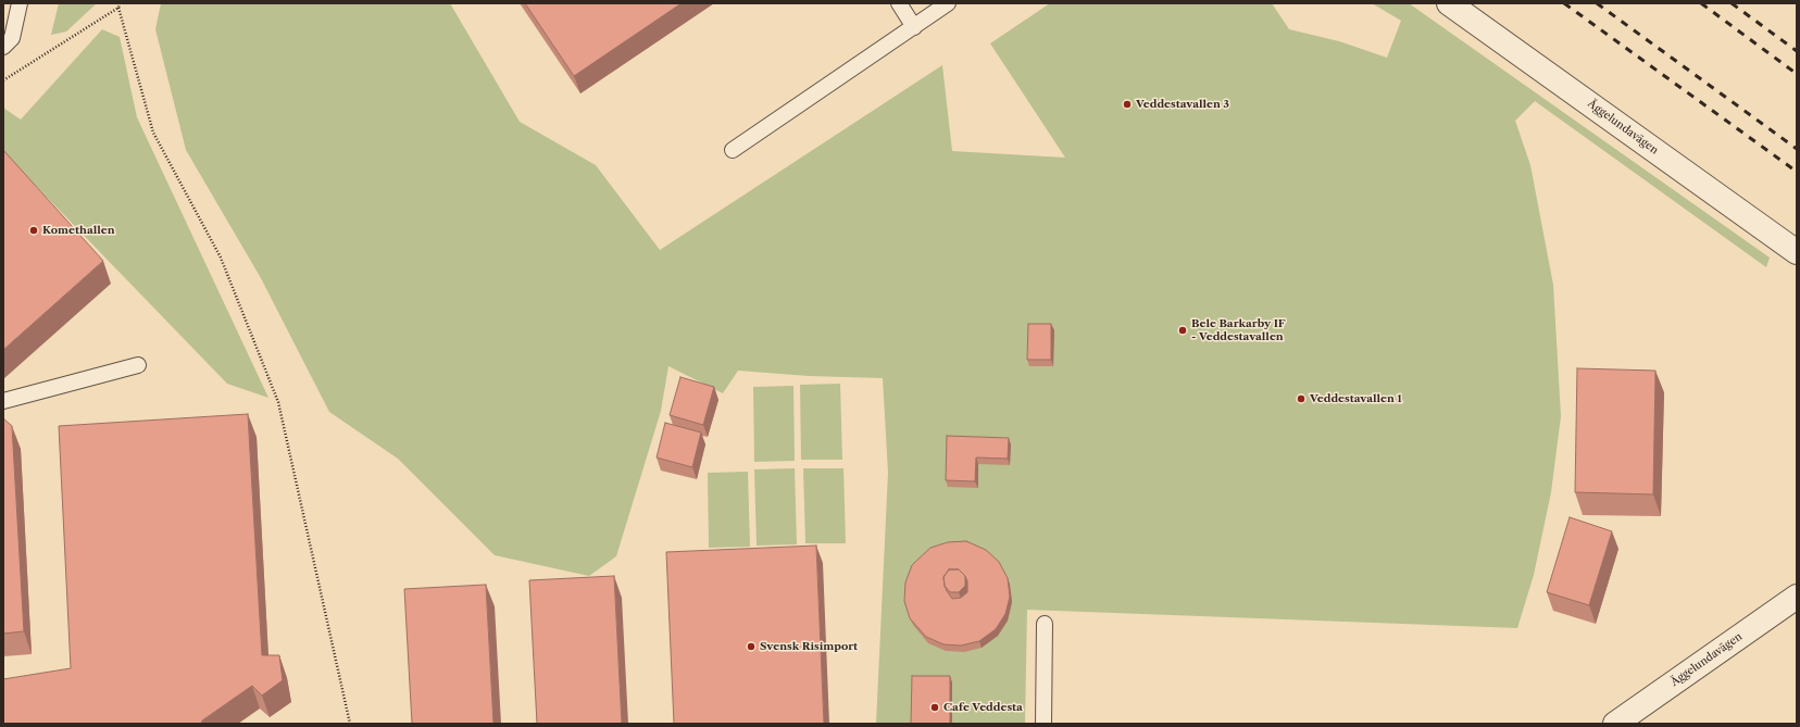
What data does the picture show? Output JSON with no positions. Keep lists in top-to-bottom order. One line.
{"streets":{"street":["Äggelundavägen"]},"places":["Veddestavallen 3","Komethallen","Bele Barkarby IF - Veddestavallen","Veddestavallen 1","Svensk Risimport","Cafe Veddesta"]}
